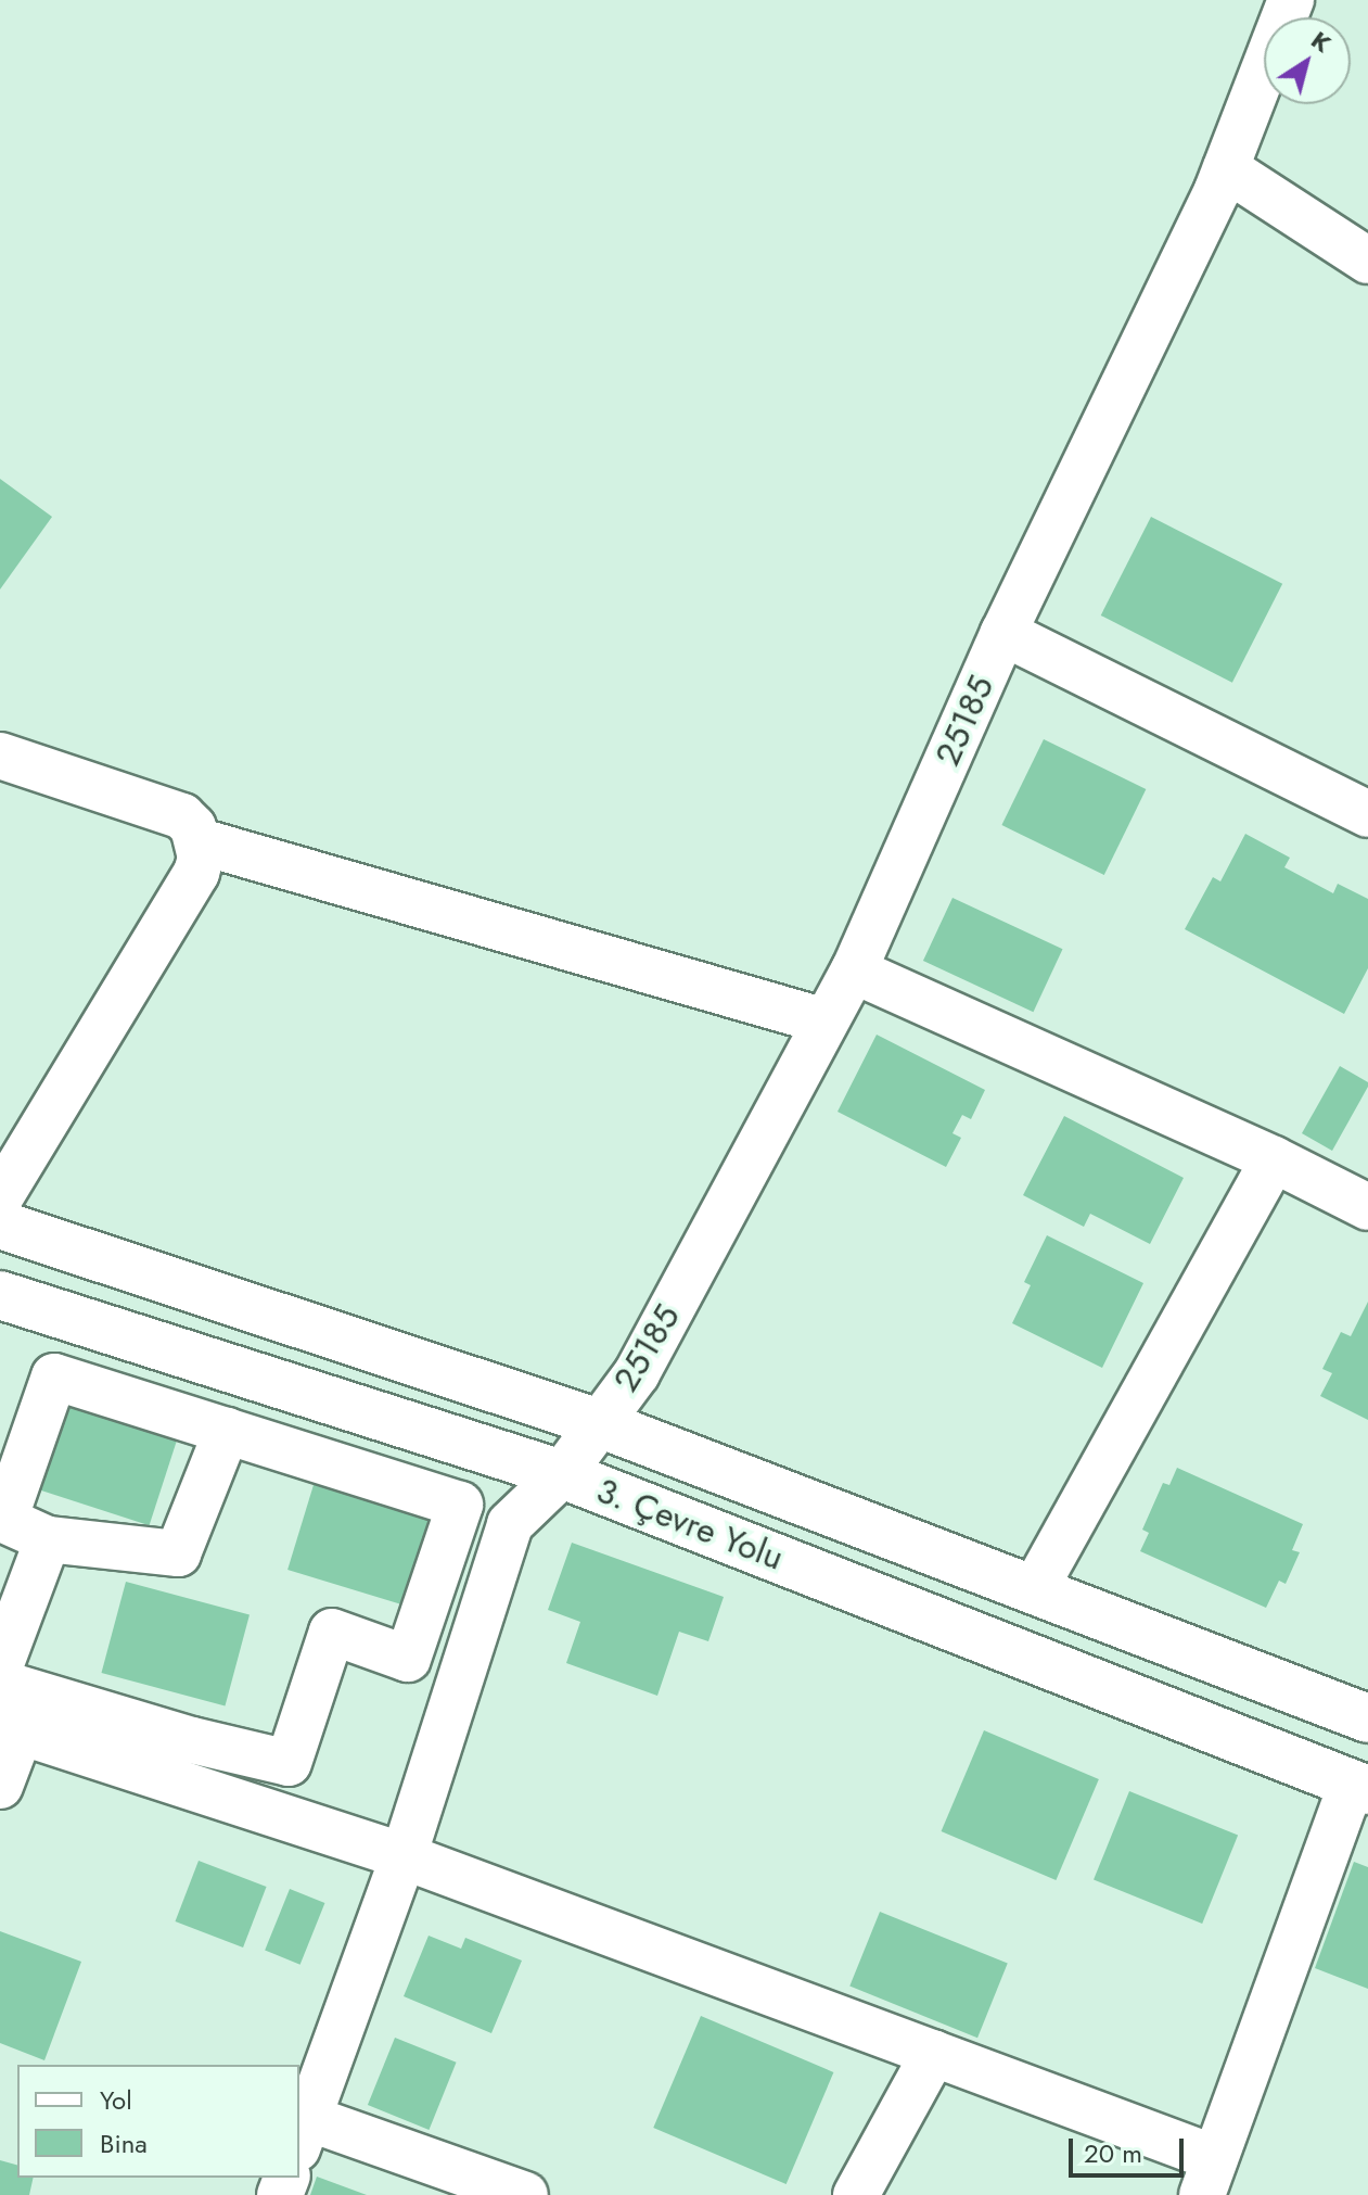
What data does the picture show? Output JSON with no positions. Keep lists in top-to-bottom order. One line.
{"streets":{"main road":["3. Çevre Yolu"],"street":["25185"]},"crossings":[["25185","3. Çevre Yolu"]],"legend":["Yol","Bina"],"scale_bar":"20 m","north":"top right"}
